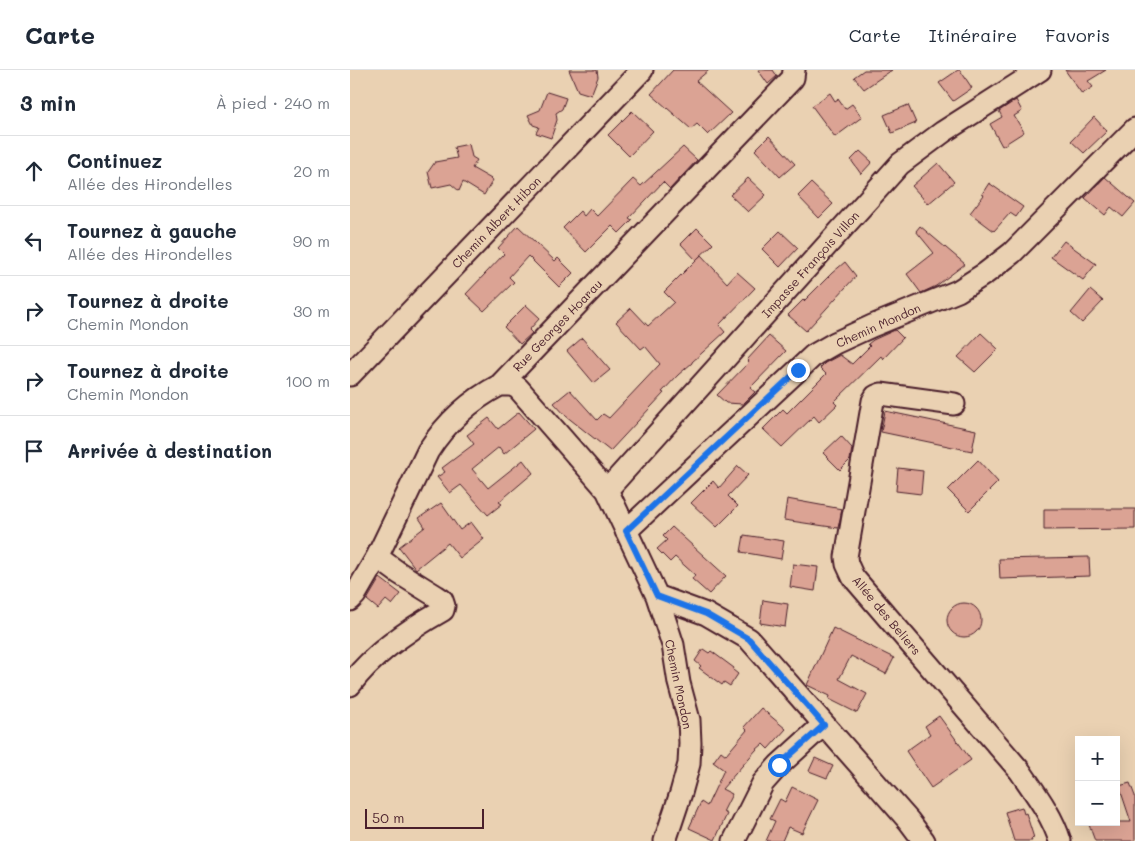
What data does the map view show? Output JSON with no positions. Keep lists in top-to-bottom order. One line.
{"streets":{"street":["Chemin Albert Hibon","Impasse François Villon","Rue Georges Hoarau","Chemin Mondon","Allée des Beliers"]},"crossings":[["Impasse François Villon","Chemin Mondon"],["Rue Georges Hoarau","Chemin Mondon"]],"scale_bar":"50 m","page":{"header":"Carte","nav":["Carte","Itinéraire","Favoris"],"heading":["3 min","À pied · 240 m"],"list":[["Continuez","Allée des Hirondelles","20 m"],["Tournez à gauche","Allée des Hirondelles","90 m"],["Tournez à droite","Chemin Mondon","30 m"],["Tournez à droite","Chemin Mondon","100 m"],"Arrivée à destination"],"map_buttons":["+","−"],"scale":"50 m"}}
